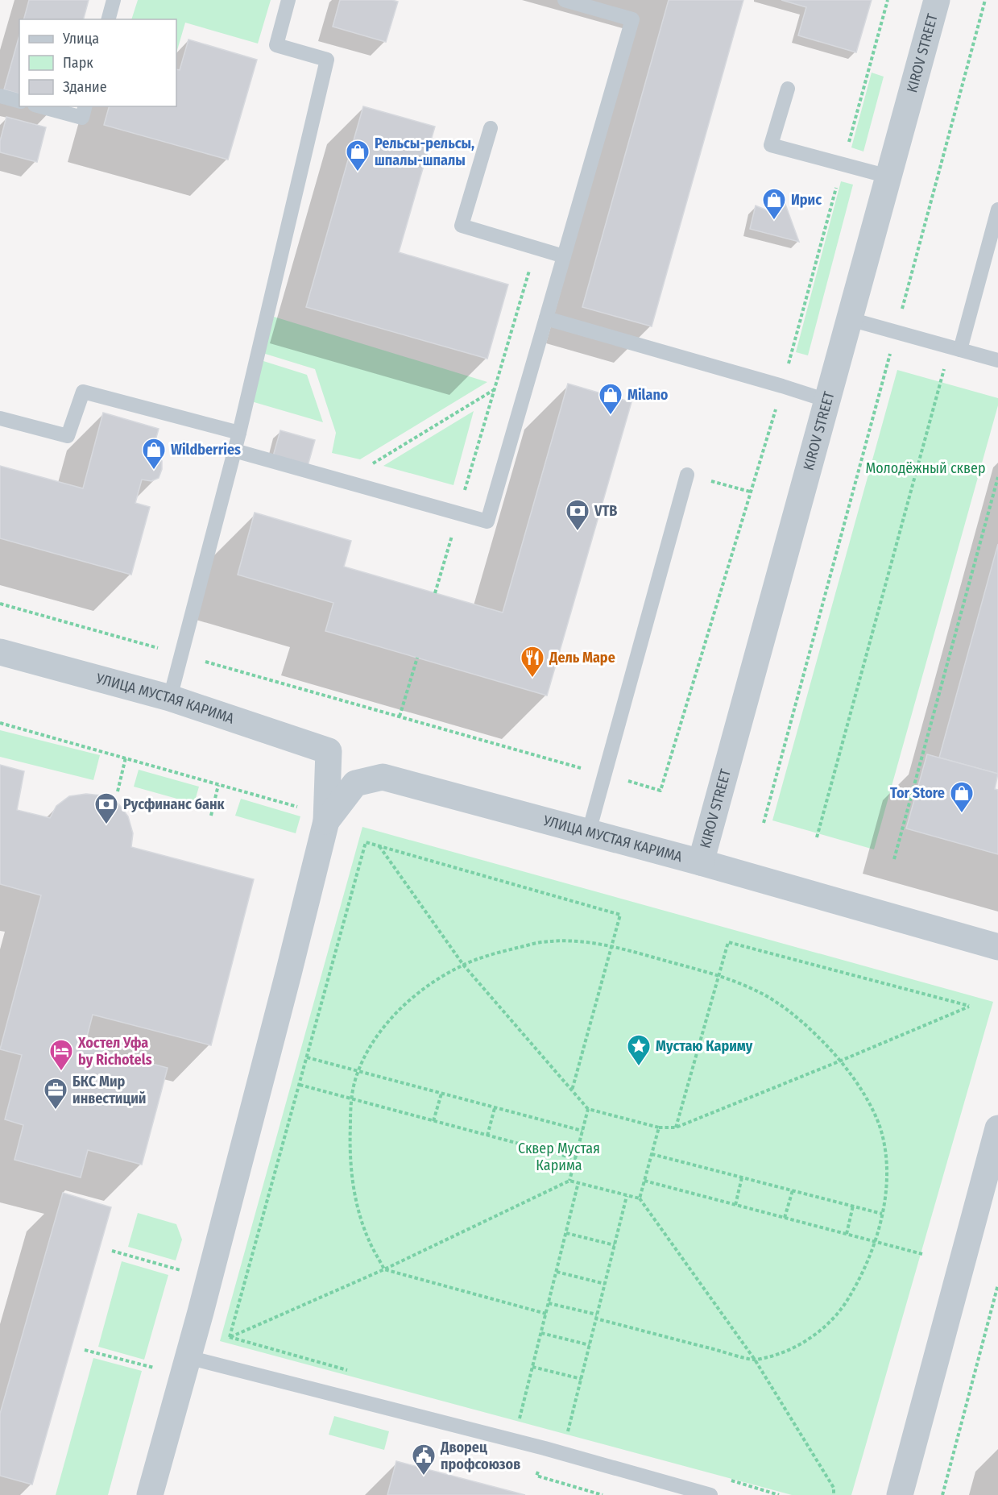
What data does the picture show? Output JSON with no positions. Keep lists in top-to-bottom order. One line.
{"streets":{"street":["KIROV STREET","УЛИЦА МУСТАЯ КАРИМА"]},"crossings":[["KIROV STREET","УЛИЦА МУСТАЯ КАРИМА"]],"parks":["Молодёжный сквер","Сквер Мустая Карима"],"places":{"shop":["Рельсы-рельсы, шпалы-шпалы","Ирис","Milano","Wildberries","Tor Store"],"bank":["VTB","Русфинанс банк"],"restaurant":["Дель Маре"],"place":["Мустаю Кариму"],"hotel":["Хостел Уфа by Richotels"],"office":["БКС Мир инвестиций"],"public building":["Дворец профсоюзов"]},"legend":["Улица","Парк","Здание"]}
